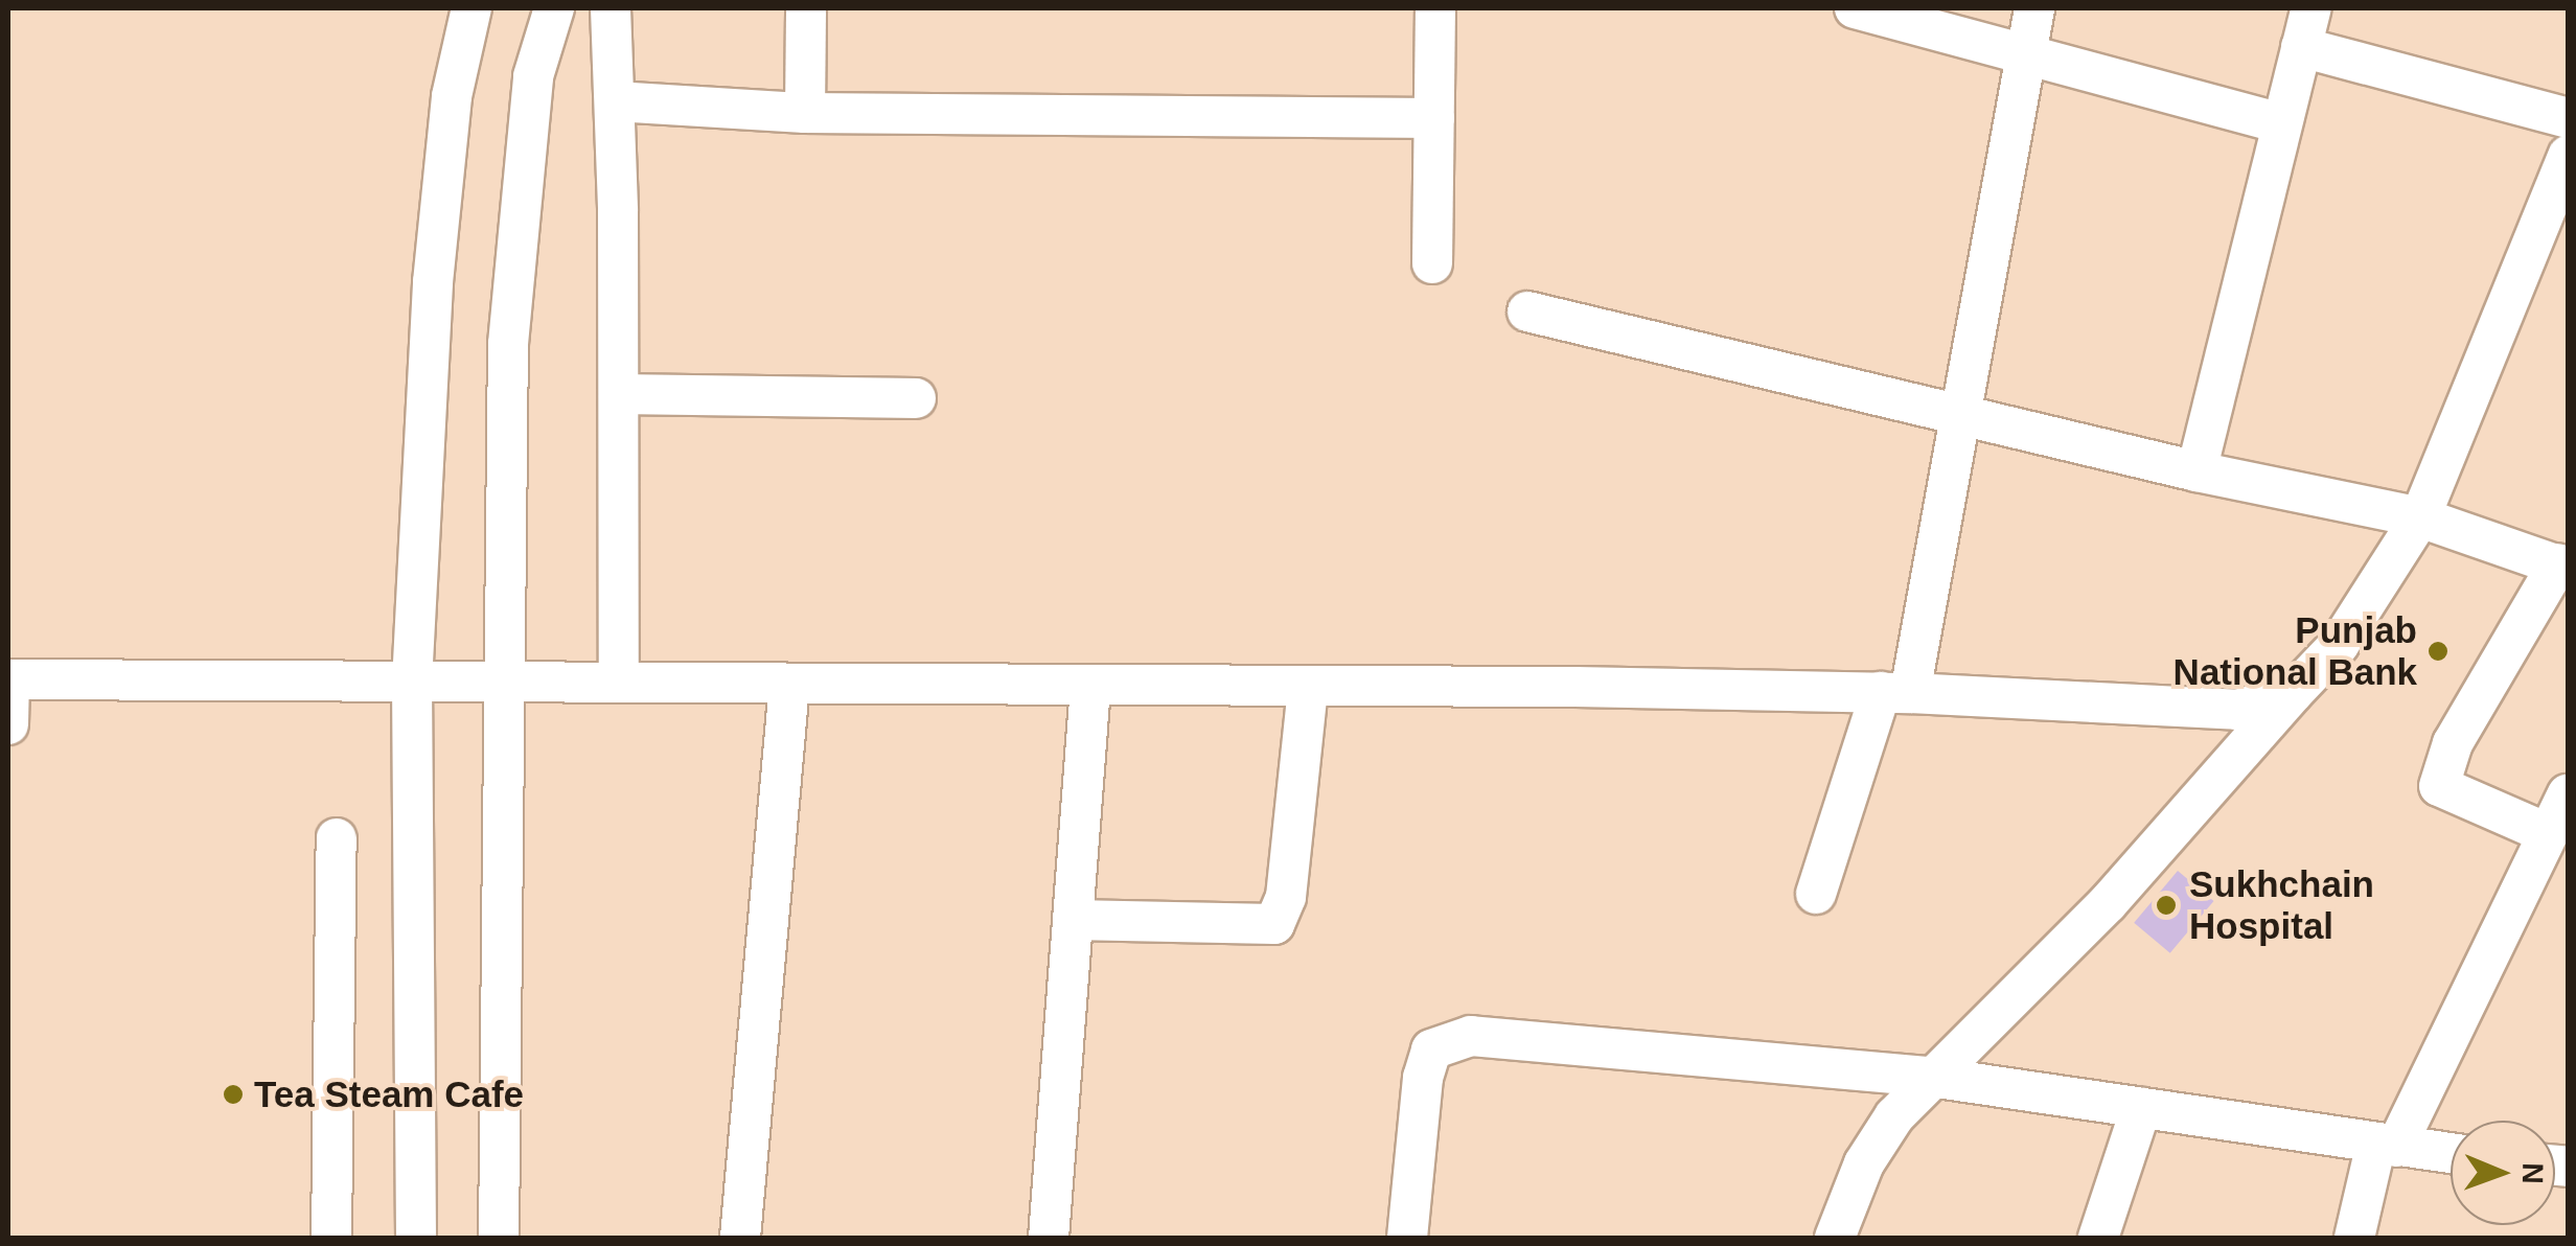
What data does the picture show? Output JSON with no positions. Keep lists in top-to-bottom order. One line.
{"places":["Punjab National Bank","Sukhchain Hospital","Tea Steam Cafe"],"north":"right"}
